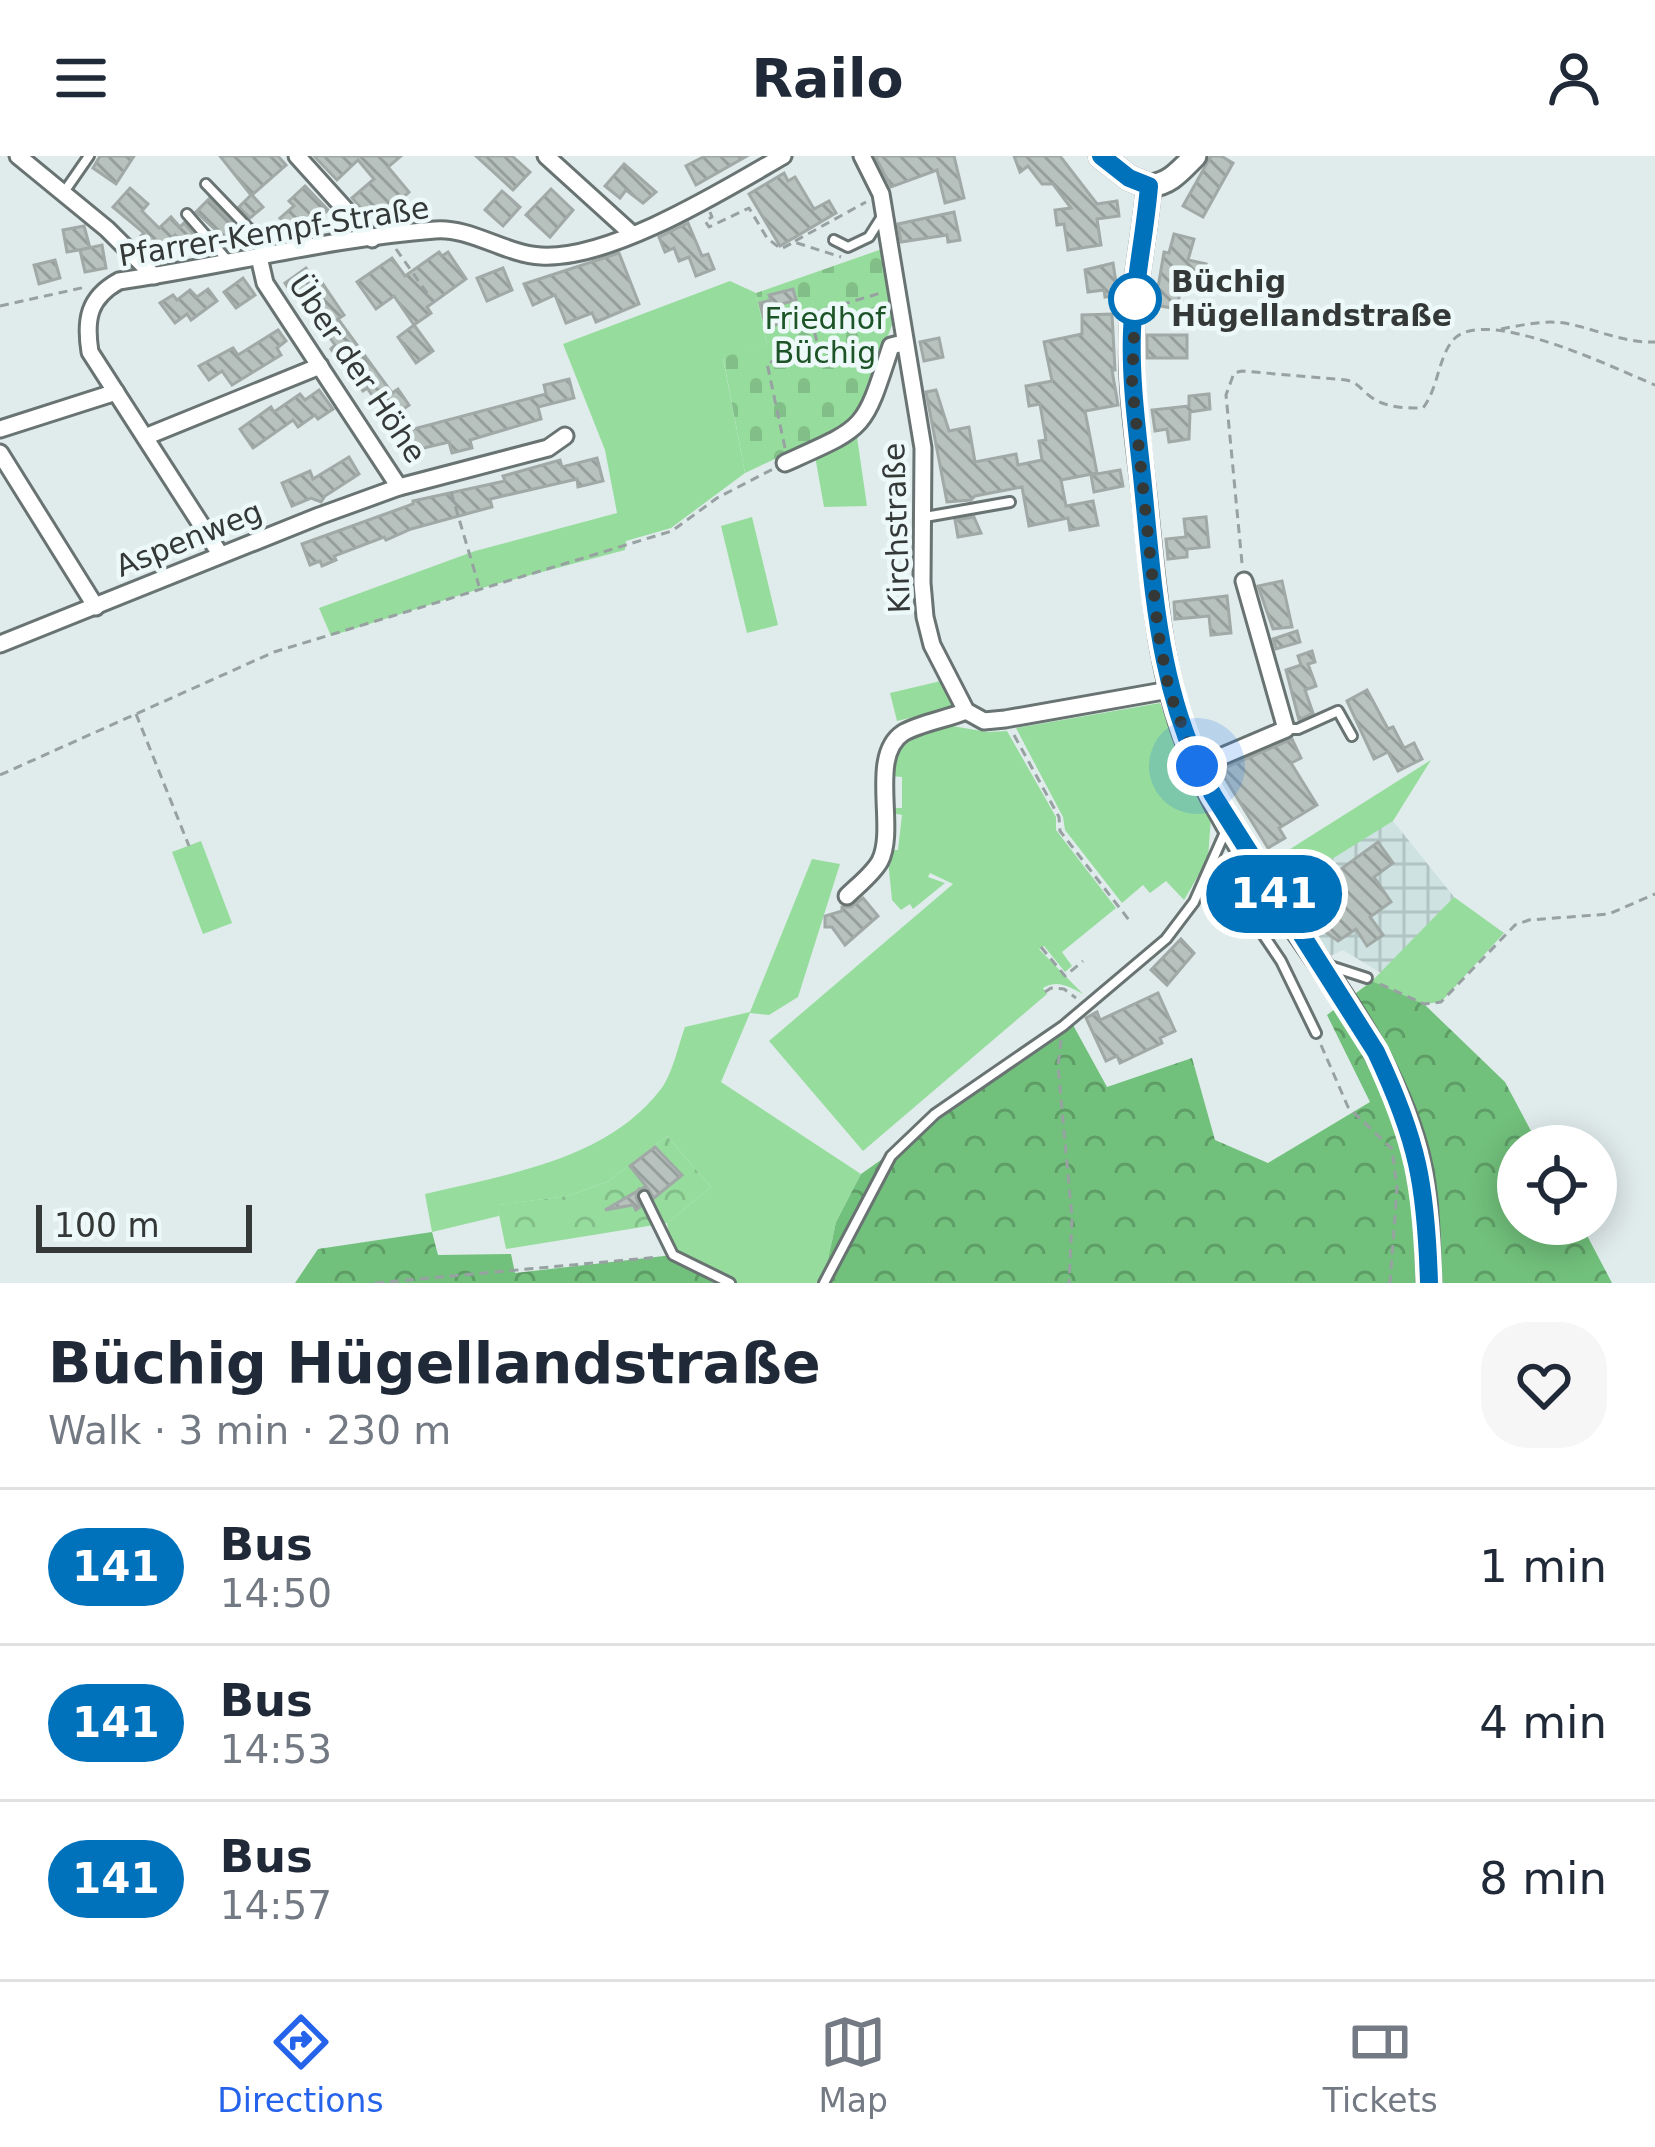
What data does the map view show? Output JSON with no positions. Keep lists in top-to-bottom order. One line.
{"streets":{"street":["Pfarrer-Kempf-Straße","Über der Höhe","Kirchstraße","Aspenweg"]},"crossings":[["Pfarrer-Kempf-Straße","Über der Höhe"],["Über der Höhe","Aspenweg"]],"parks":["Friedhof Büchig"],"places":["Büchig Hügellandstraße"],"lines":["bus line 141"],"scale_bar":"100 m","page":{"header":"Railo","on_map":"141","scale":"100 m","heading":["Büchig Hügellandstraße","Walk · 3 min · 230 m"],"list":[{"mark":"141","name":"Bus","note":"14:50","value":"1 min"},{"mark":"141","name":"Bus","note":"14:53","value":"4 min"},{"mark":"141","name":"Bus","note":"14:57","value":"8 min"}],"tabs":["Directions","Map","Tickets"]}}
